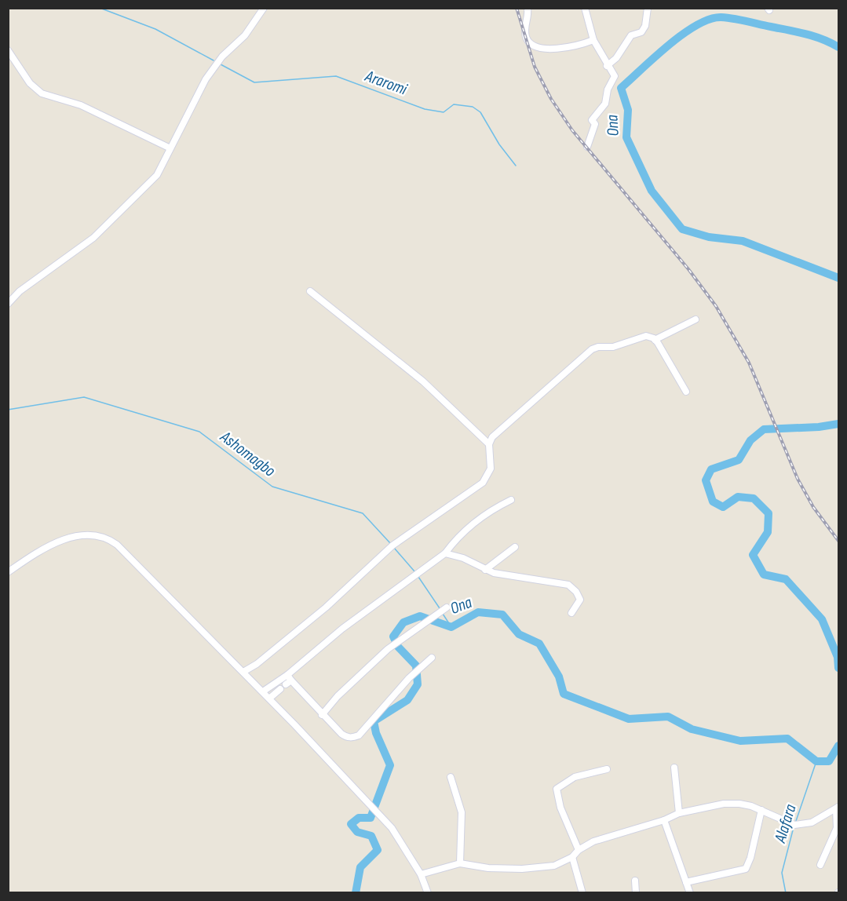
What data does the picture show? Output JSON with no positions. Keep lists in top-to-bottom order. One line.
{"water":["Araromi","Ona","Ashomagbo","Alafara"]}
